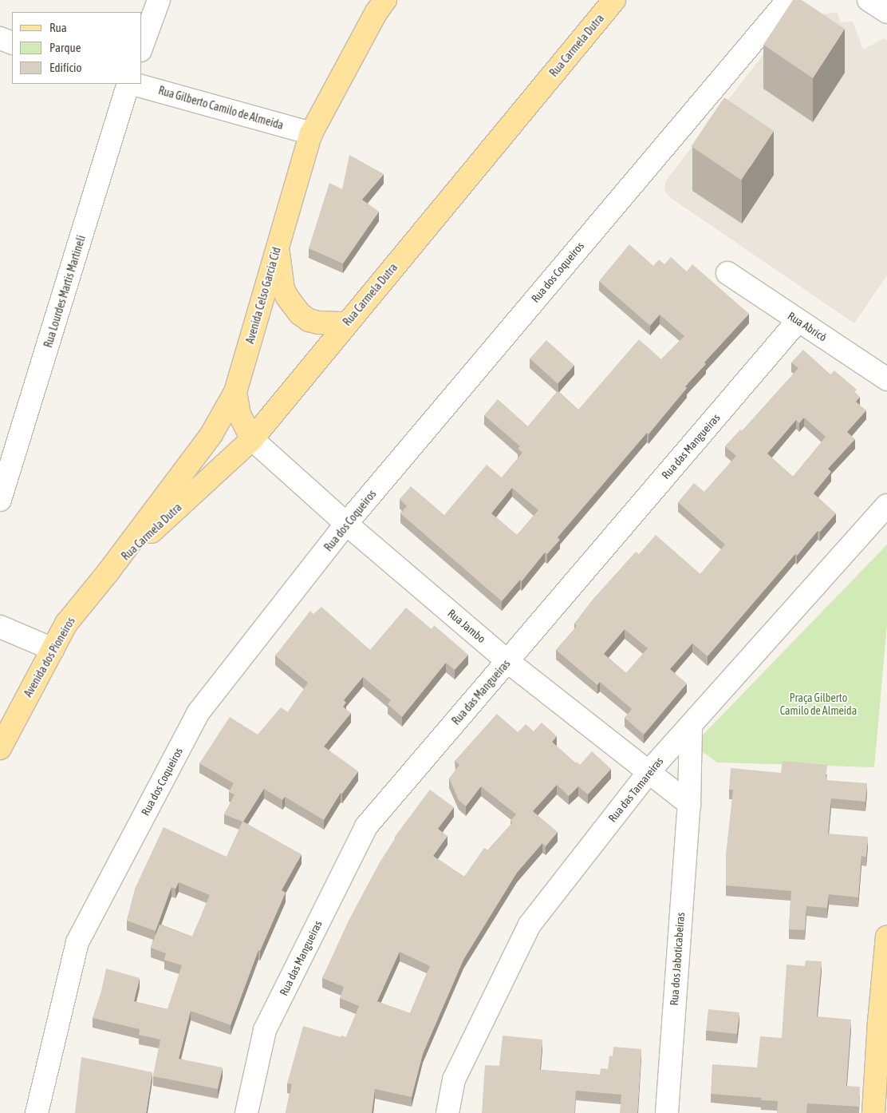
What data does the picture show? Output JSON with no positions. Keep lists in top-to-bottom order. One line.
{"streets":{"main road":["Rua Carmela Dutra","Avenida Celso Garcia Cid","Avenida dos Pioneiros"],"street":["Rua Gilberto Camilo de Almeida","Rua dos Coqueiros","Rua Lourdes Martis Martineli","Rua Abricó","Rua das Mangueiras","Rua Jambo","Rua das Tamareiras","Rua dos Jaboticabeiras"]},"crossings":[["Rua Carmela Dutra","Avenida Celso Garcia Cid"],["Rua Carmela Dutra","Rua Jambo"],["Rua Carmela Dutra","Avenida dos Pioneiros"],["Rua Gilberto Camilo de Almeida","Avenida Celso Garcia Cid"],["Rua dos Coqueiros","Rua Jambo"],["Avenida Celso Garcia Cid","Avenida dos Pioneiros"],["Rua Abricó","Rua das Mangueiras"],["Rua das Mangueiras","Rua Jambo"],["Rua Jambo","Rua das Tamareiras"],["Rua Jambo","Rua dos Jaboticabeiras"],["Rua das Tamareiras","Rua dos Jaboticabeiras"]],"parks":["Praça Gilberto Camilo de Almeida"],"legend":["Rua","Parque","Edifício"]}
